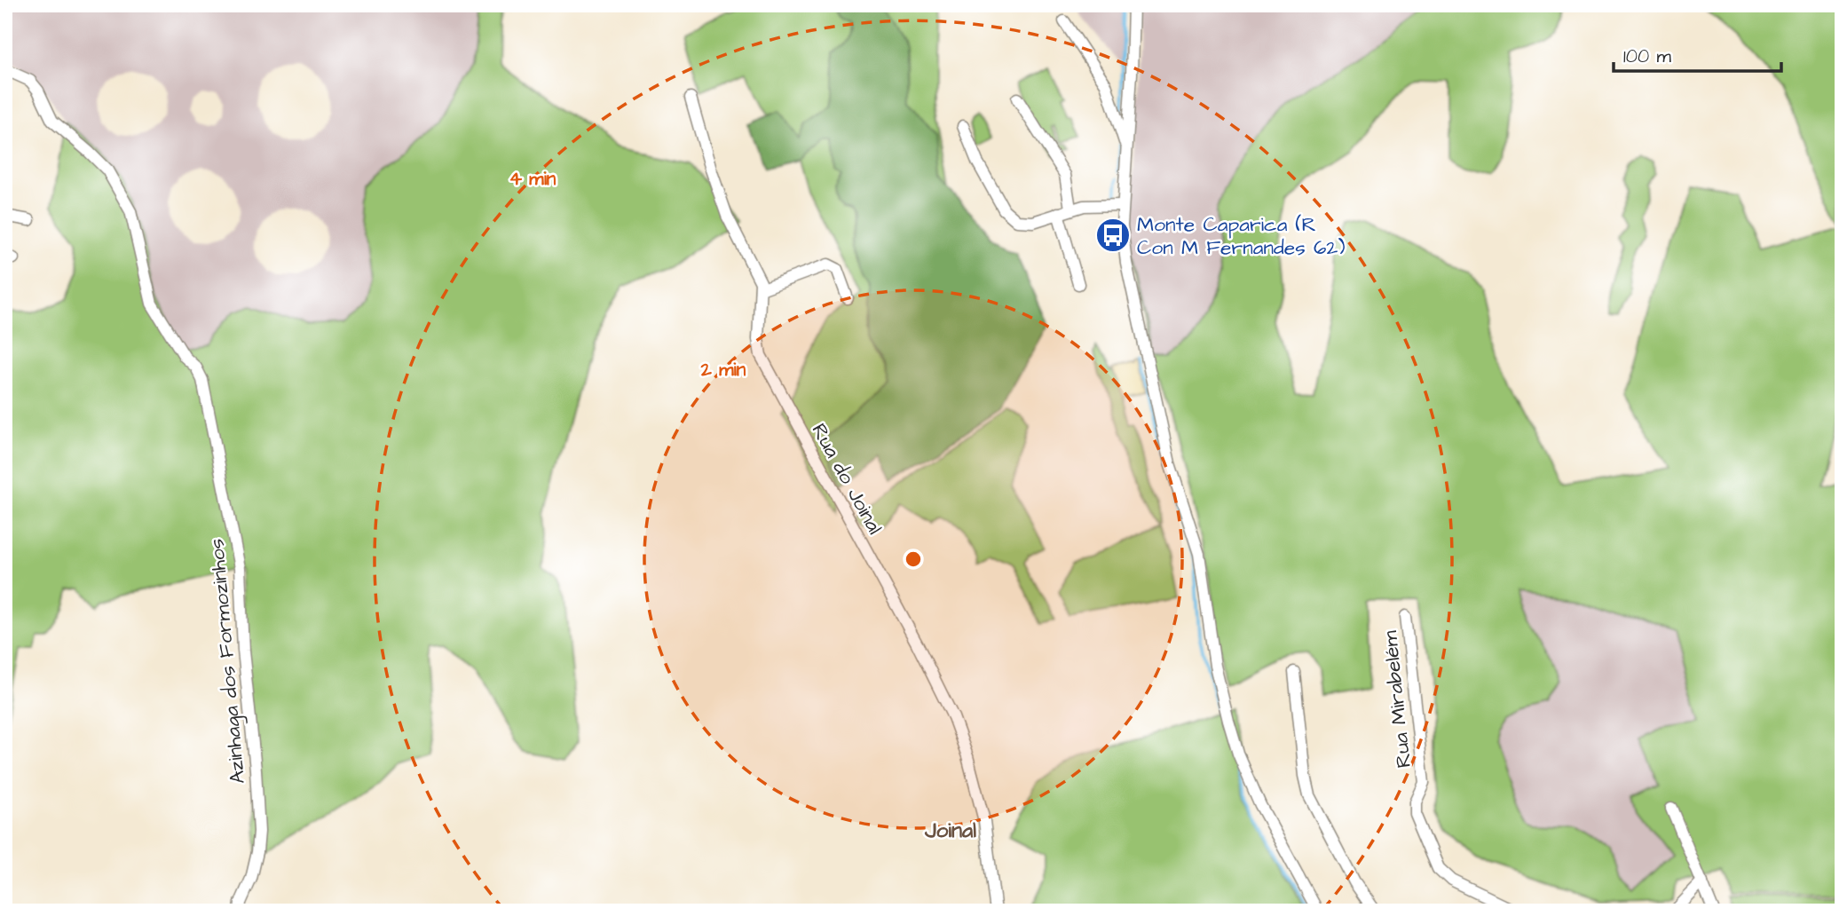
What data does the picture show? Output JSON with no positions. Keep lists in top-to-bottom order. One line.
{"streets":{"street":["Rua do Joinal","Azinhaga dos Formozinhos","Rua Mirabelém"]},"districts":["Joinal"],"places":{"bus stop":["Monte Caparica (R Con M Fernandes 62)"]},"scale_bar":"100 m","rings":["4 min","2 min"]}
